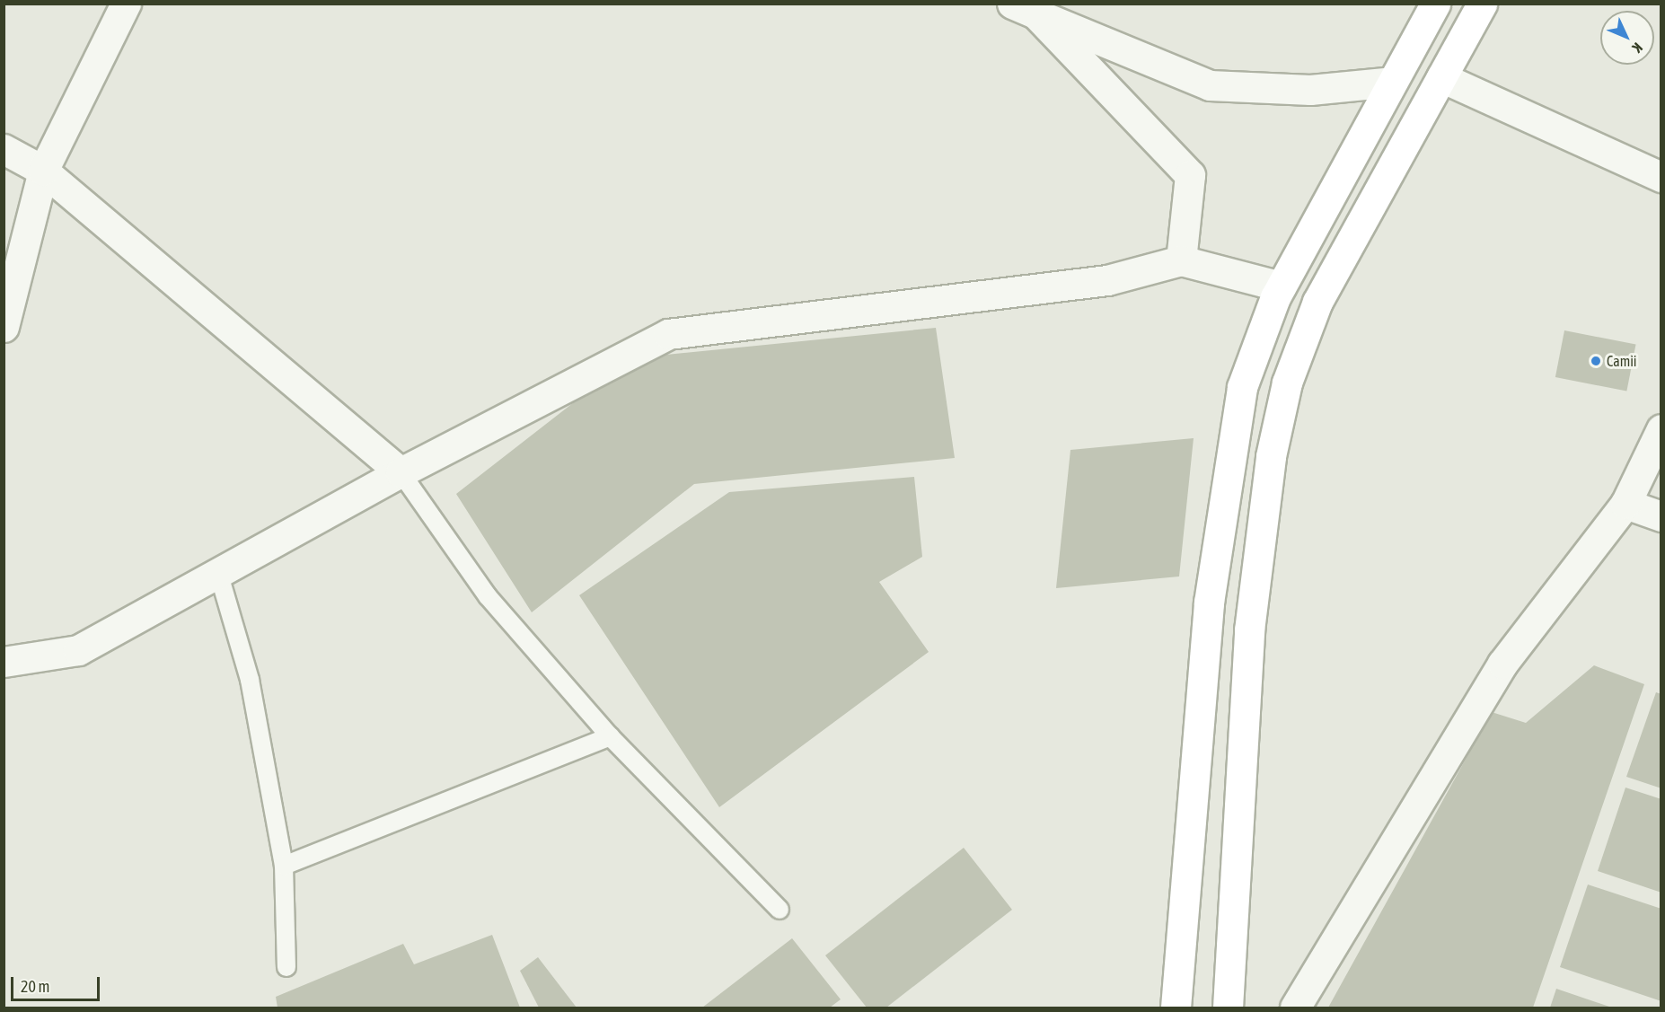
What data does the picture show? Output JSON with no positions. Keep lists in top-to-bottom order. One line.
{"places":["Camii"],"scale_bar":"20 m","north":"bottom right"}
